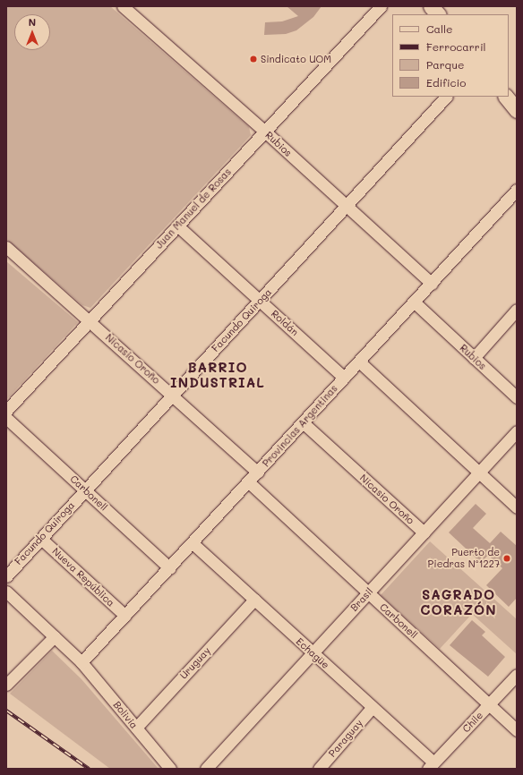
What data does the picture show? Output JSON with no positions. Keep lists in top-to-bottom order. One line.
{"streets":{"street":["Rubios","Juan Manuel de Rosas","Facundo Quiroga","Roldán","Nicasio Oroño","Provincias Argentinas","Carbonell","Nueva República","Brasil","Echagüe","Uruguay","Bolivia","Chile","Paraguay"]},"crossings":[["Rubios","Juan Manuel de Rosas"],["Rubios","Facundo Quiroga"],["Rubios","Provincias Argentinas"],["Juan Manuel de Rosas","Roldán"],["Juan Manuel de Rosas","Nicasio Oroño"],["Facundo Quiroga","Roldán"],["Facundo Quiroga","Nicasio Oroño"],["Facundo Quiroga","Carbonell"],["Facundo Quiroga","Nueva República"],["Roldán","Provincias Argentinas"],["Nicasio Oroño","Provincias Argentinas"],["Nicasio Oroño","Brasil"],["Provincias Argentinas","Carbonell"],["Provincias Argentinas","Nueva República"],["Provincias Argentinas","Echagüe"],["Provincias Argentinas","Bolivia"],["Carbonell","Brasil"],["Carbonell","Chile"],["Brasil","Echagüe"],["Echagüe","Uruguay"],["Echagüe","Chile"],["Echagüe","Paraguay"],["Uruguay","Bolivia"]],"districts":["BARRIO INDUSTRIAL","SAGRADO CORAZÓN"],"places":["Sindicato UOM","Puerto de Piedras Nº1227"],"legend":["Calle","Ferrocarril","Parque","Edificio"],"north":"top"}
